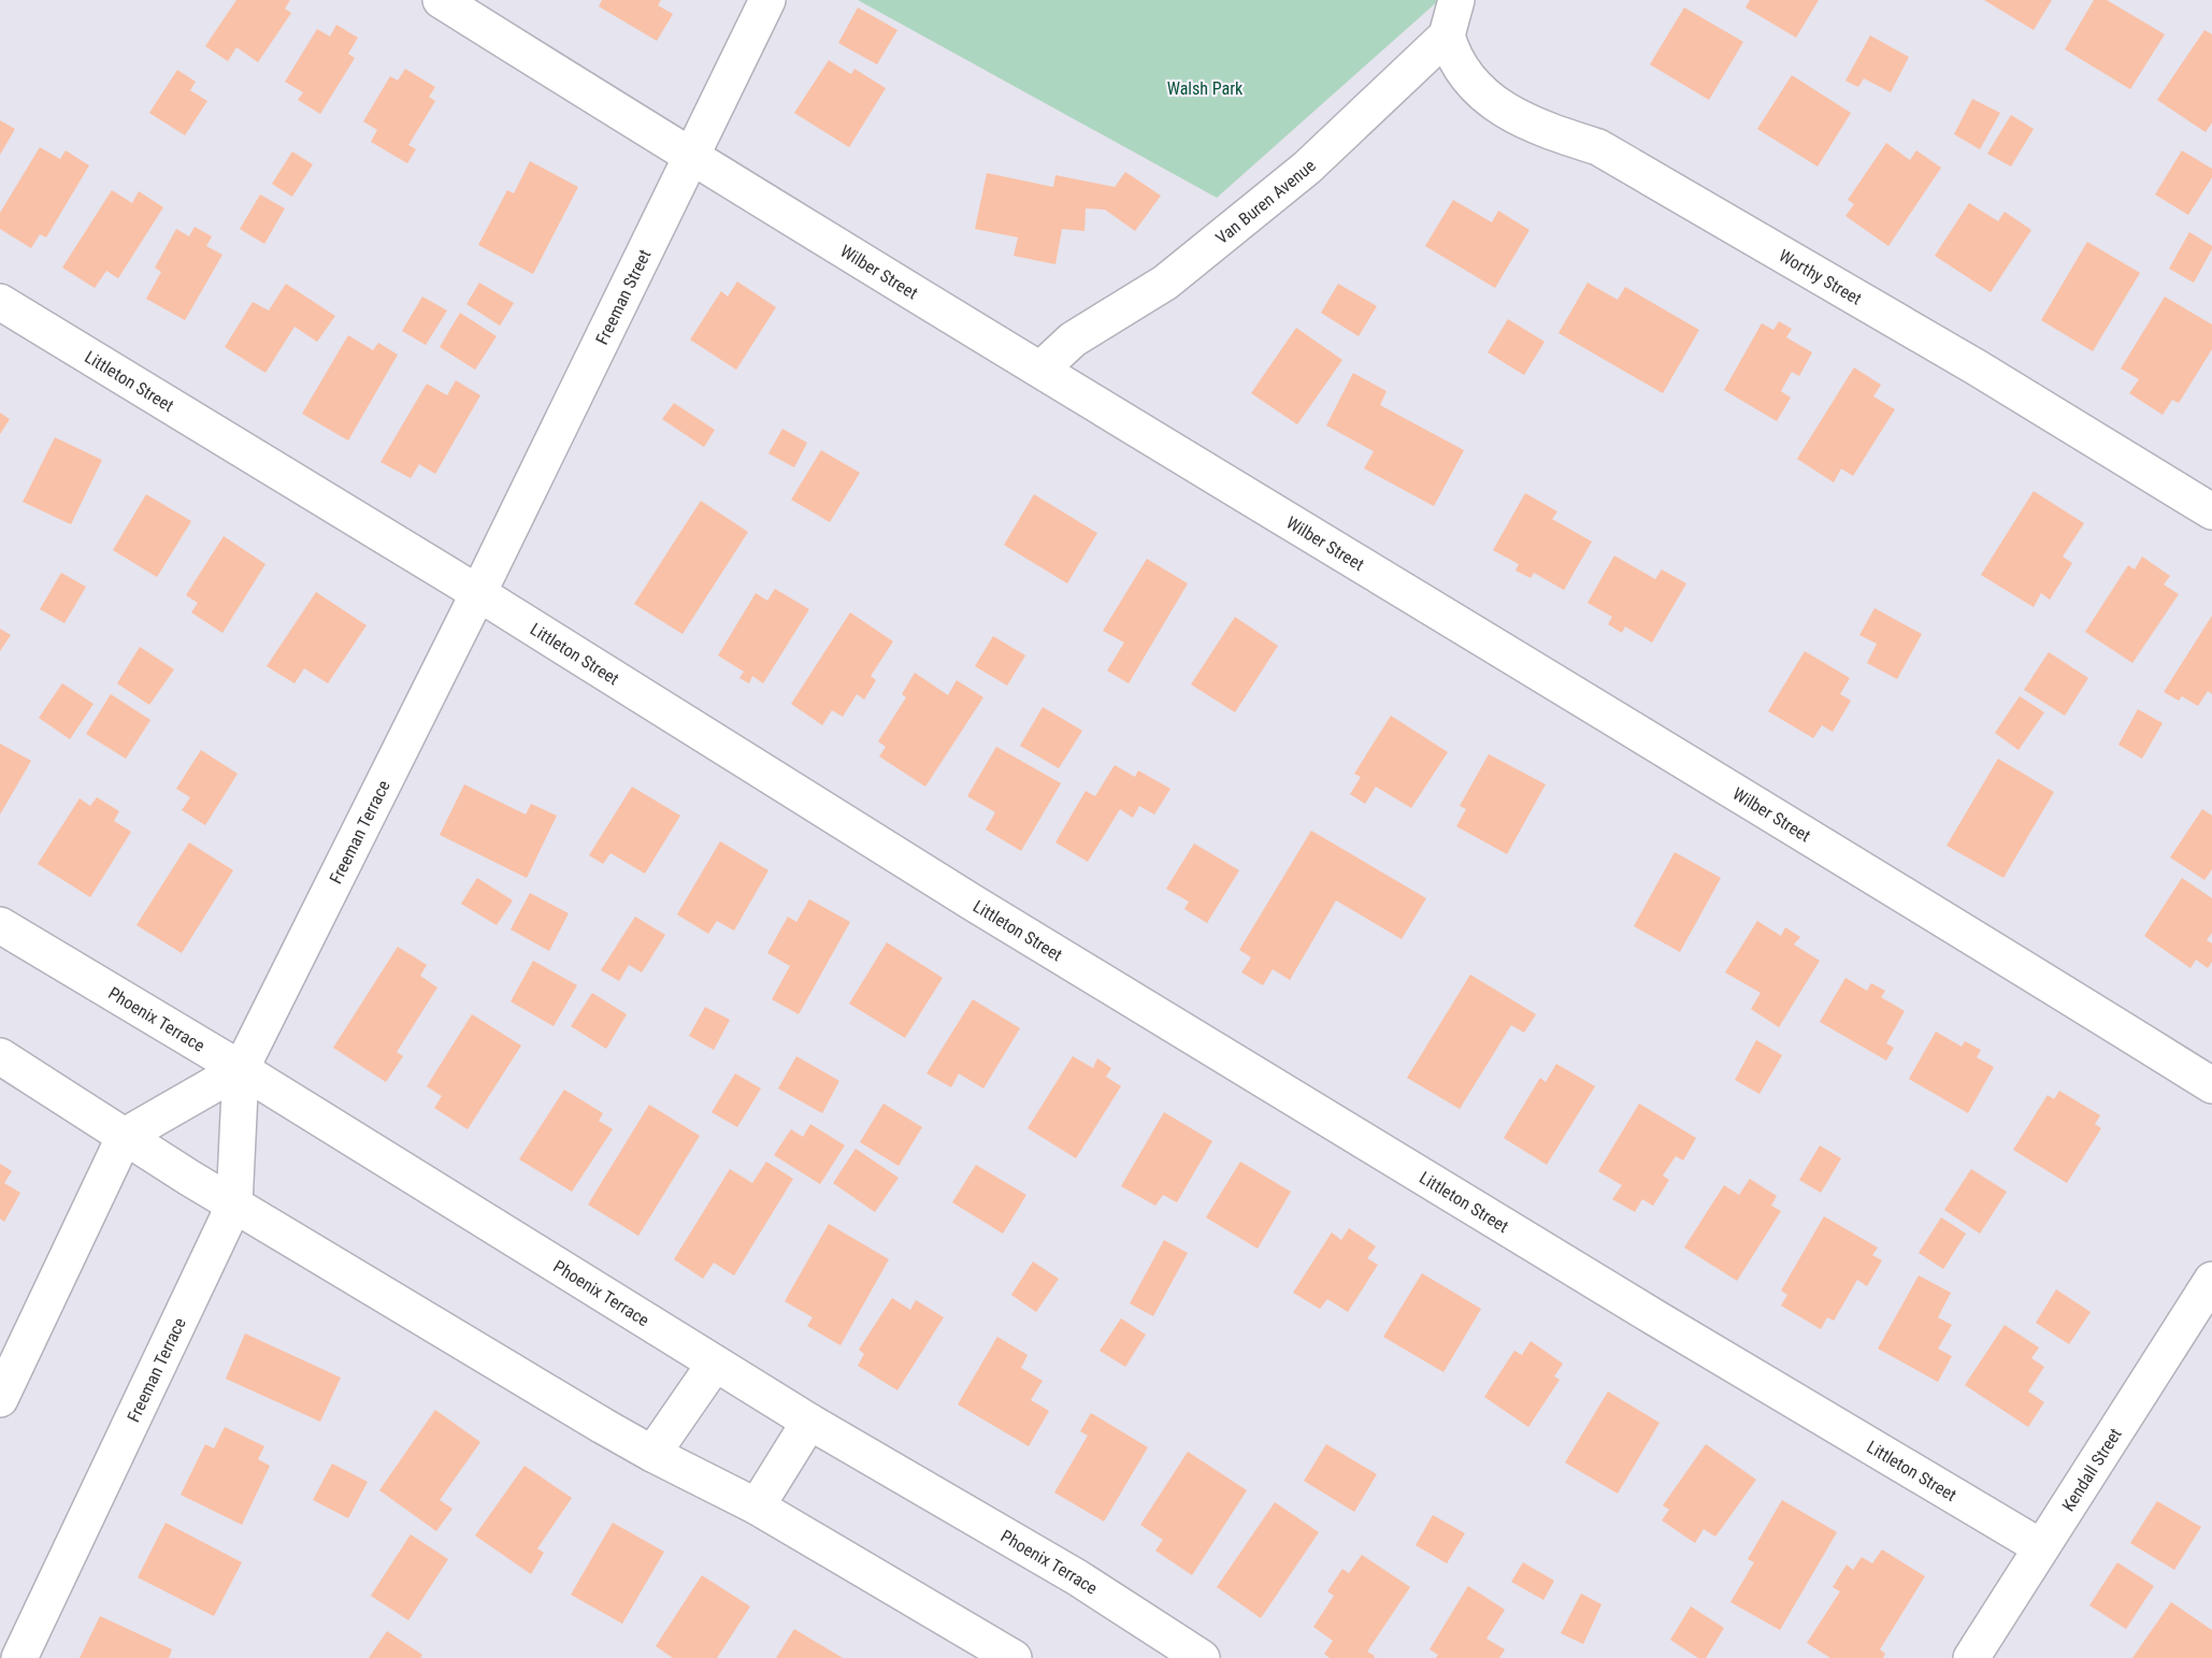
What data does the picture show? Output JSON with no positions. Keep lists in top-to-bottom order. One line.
{"streets":{"street":["Van Buren Avenue","Wilber Street","Worthy Street","Freeman Street","Littleton Street","Freeman Terrace","Phoenix Terrace","Kendall Street"]},"crossings":[["Van Buren Avenue","Wilber Street"],["Van Buren Avenue","Worthy Street"],["Wilber Street","Freeman Street"],["Freeman Street","Littleton Street"],["Freeman Street","Freeman Terrace"],["Littleton Street","Freeman Terrace"],["Littleton Street","Kendall Street"],["Freeman Terrace","Phoenix Terrace"]],"parks":["Walsh Park"]}
